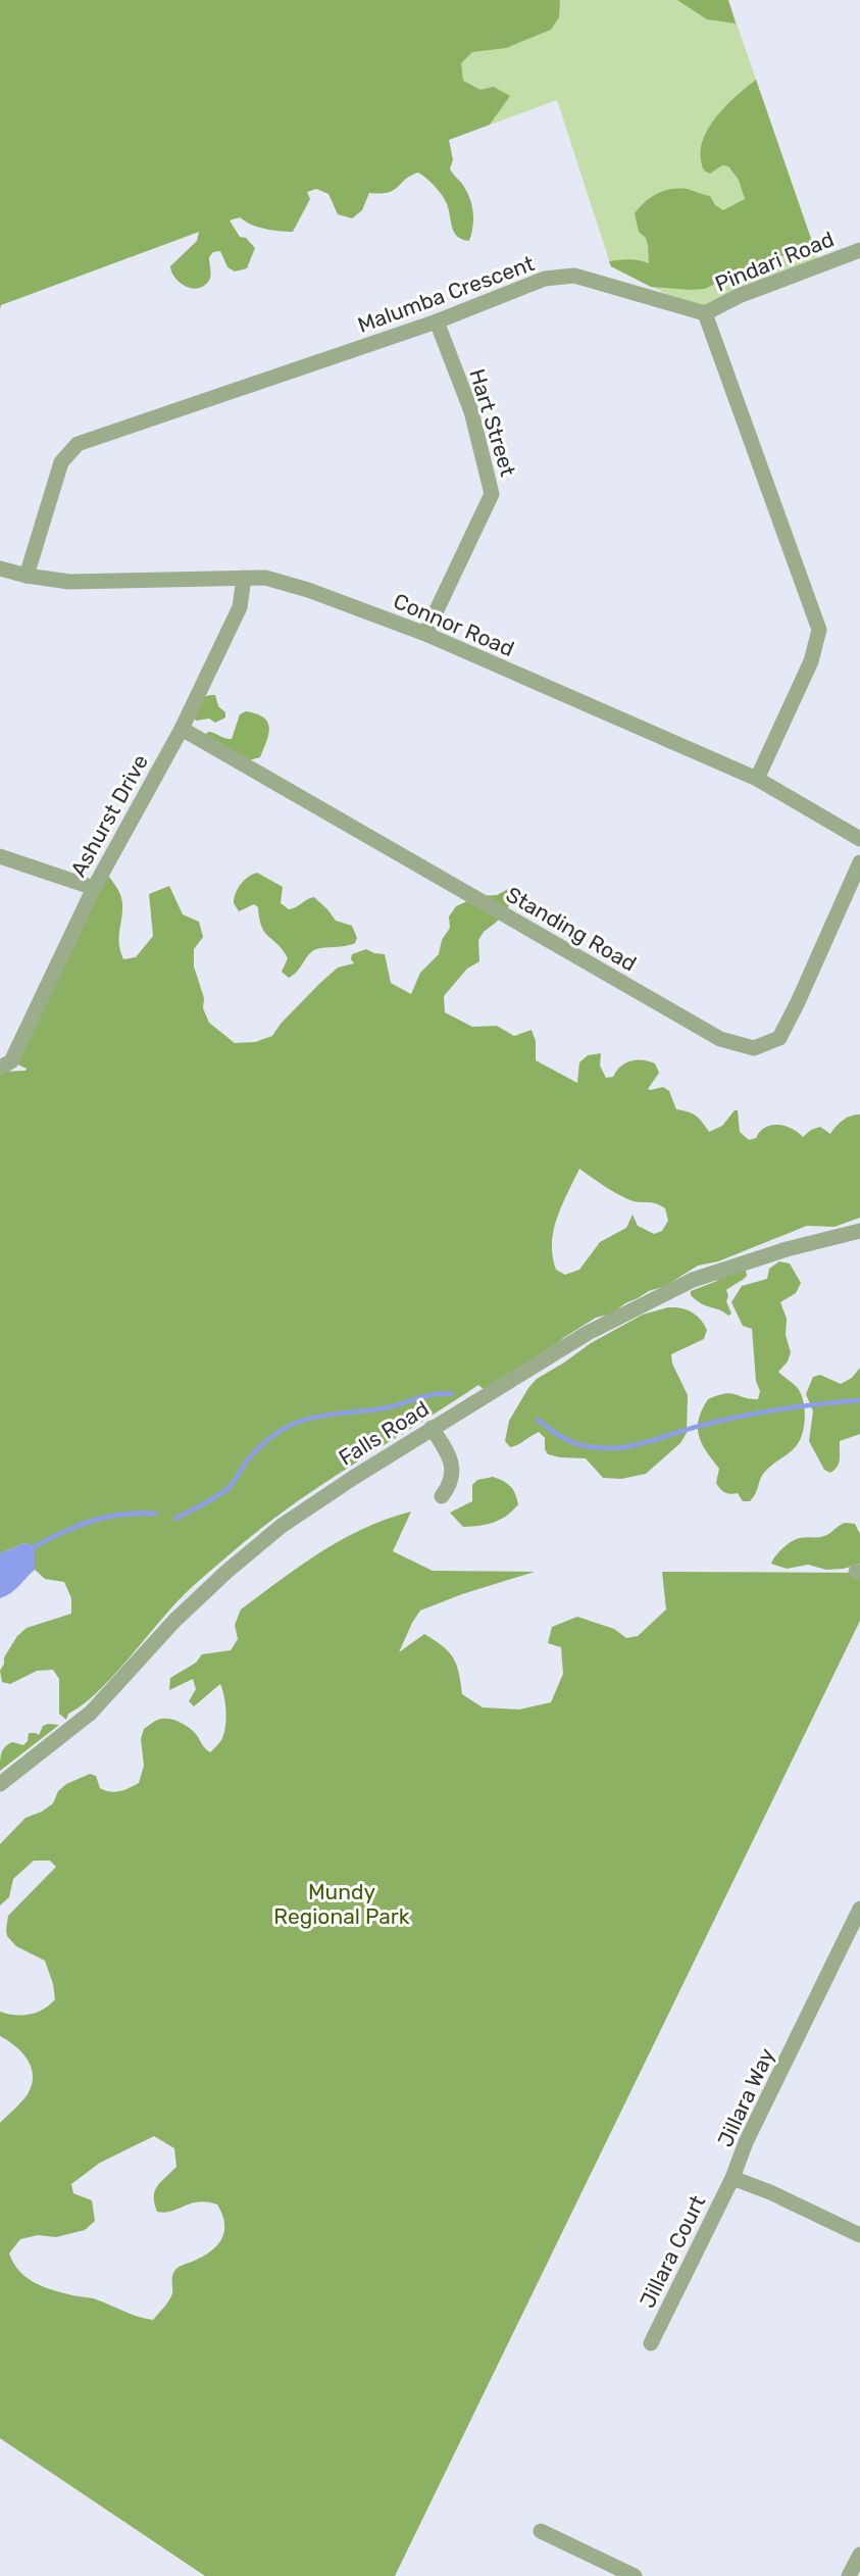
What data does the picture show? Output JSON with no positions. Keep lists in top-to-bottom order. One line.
{"streets":{"street":["Pindari Road","Malumba Crescent","Hart Street","Connor Road","Ashurst Drive","Standing Road","Falls Road","Jillara Way","Jillara Court"]},"crossings":[["Pindari Road","Malumba Crescent"],["Malumba Crescent","Hart Street"],["Malumba Crescent","Connor Road"],["Hart Street","Connor Road"],["Connor Road","Ashurst Drive"],["Ashurst Drive","Standing Road"],["Jillara Way","Jillara Court"]],"parks":["Mundy Regional Park"]}
